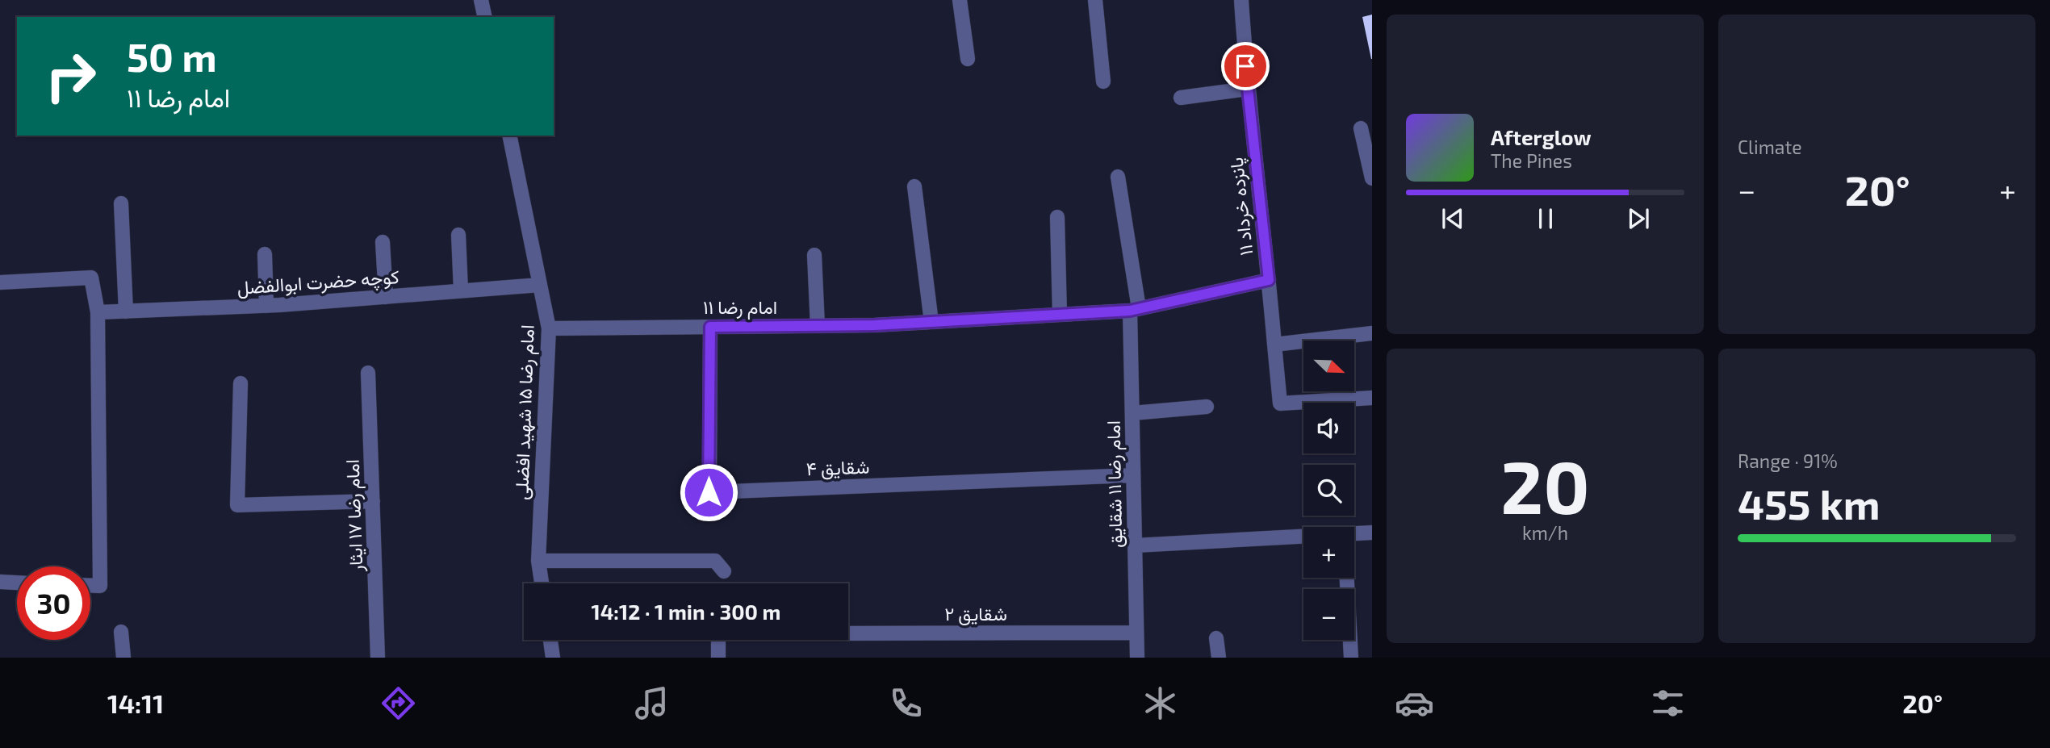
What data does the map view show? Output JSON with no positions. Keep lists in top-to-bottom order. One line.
{"streets":{"street":["پانزده خرداد ۱۱","کوچه حضرت ابوالفضل","امام رضا ۱۱","امام رضا ۱۵ شهید افضلی","شقایق ۴","امام رضا ۱۱ شقایق","امام رضا ۱۷ ایثار","شقایق ۲"]},"crossings":[["کوچه حضرت ابوالفضل","امام رضا ۱۵ شهید افضلی"],["امام رضا ۱۱","امام رضا ۱۵ شهید افضلی"],["امام رضا ۱۱","شقایق ۴"],["شقایق ۴","امام رضا ۱۱ شقایق"],["امام رضا ۱۱ شقایق","شقایق ۲"]],"north":"bottom right","page":{"tile":["Climate",["20","km/h"],["Range · 91%","455 km"]],"turn":["50 m","امام رضا ۱۱"],"song":["Afterglow","The Pines"],"heat":["−","20°","+"],"map_buttons":["+","−"],"limit":"30","trip":"14:12 · 1 min · 300 m","tabs":["14:11","20°"]}}
